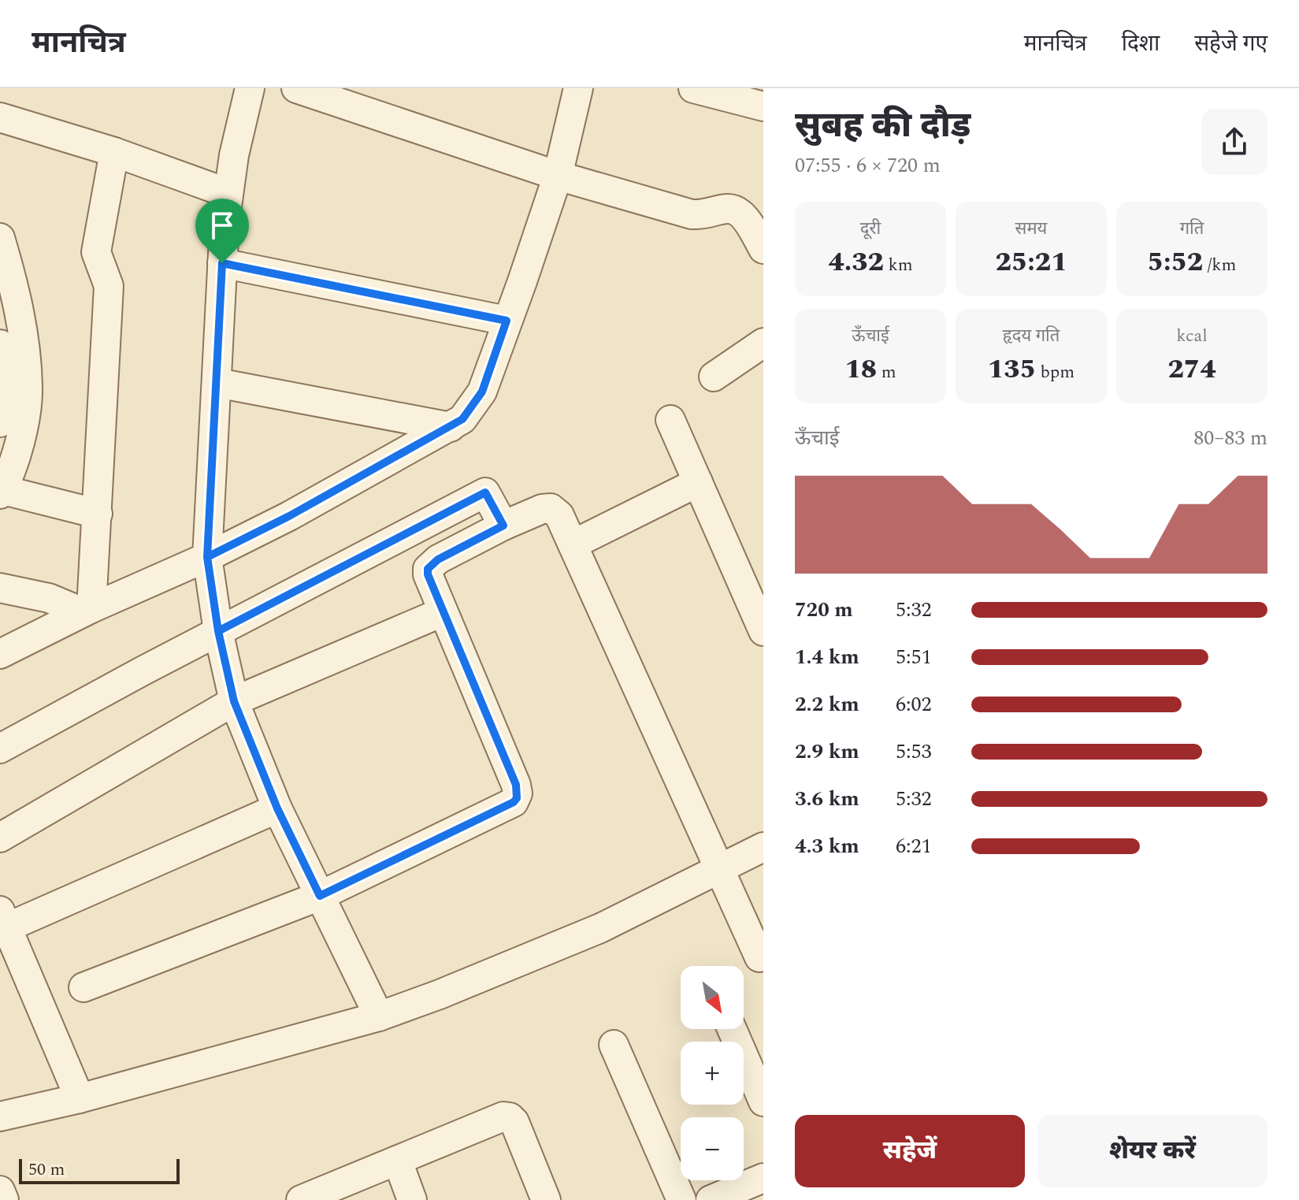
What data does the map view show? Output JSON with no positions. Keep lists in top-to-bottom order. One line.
{"scale_bar":"50 m","north":"bottom right","page":{"header":"मानचित्र","nav":["मानचित्र","दिशा","सहेजे गए"],"heading":["सुबह की दौड़","07:55 · 6 × 720 m"],"stats":[["दूरी","4.32 km"],["समय","25:21"],["गति","5:52 /km"],["ऊँचाई","18 m"],["हृदय गति","135 bpm"],["kcal","274"]],"chart":["ऊँचाई","80–83 m"],"list":[{"name":"720 m","note":"5:32"},{"name":"1.4 km","note":"5:51"},{"name":"2.2 km","note":"6:02"},{"name":"2.9 km","note":"5:53"},{"name":"3.6 km","note":"5:32"},{"name":"4.3 km","note":"6:21"}],"map_buttons":["+","−"],"buttons":["सहेजें","शेयर करें"],"scale":"50 m"}}
